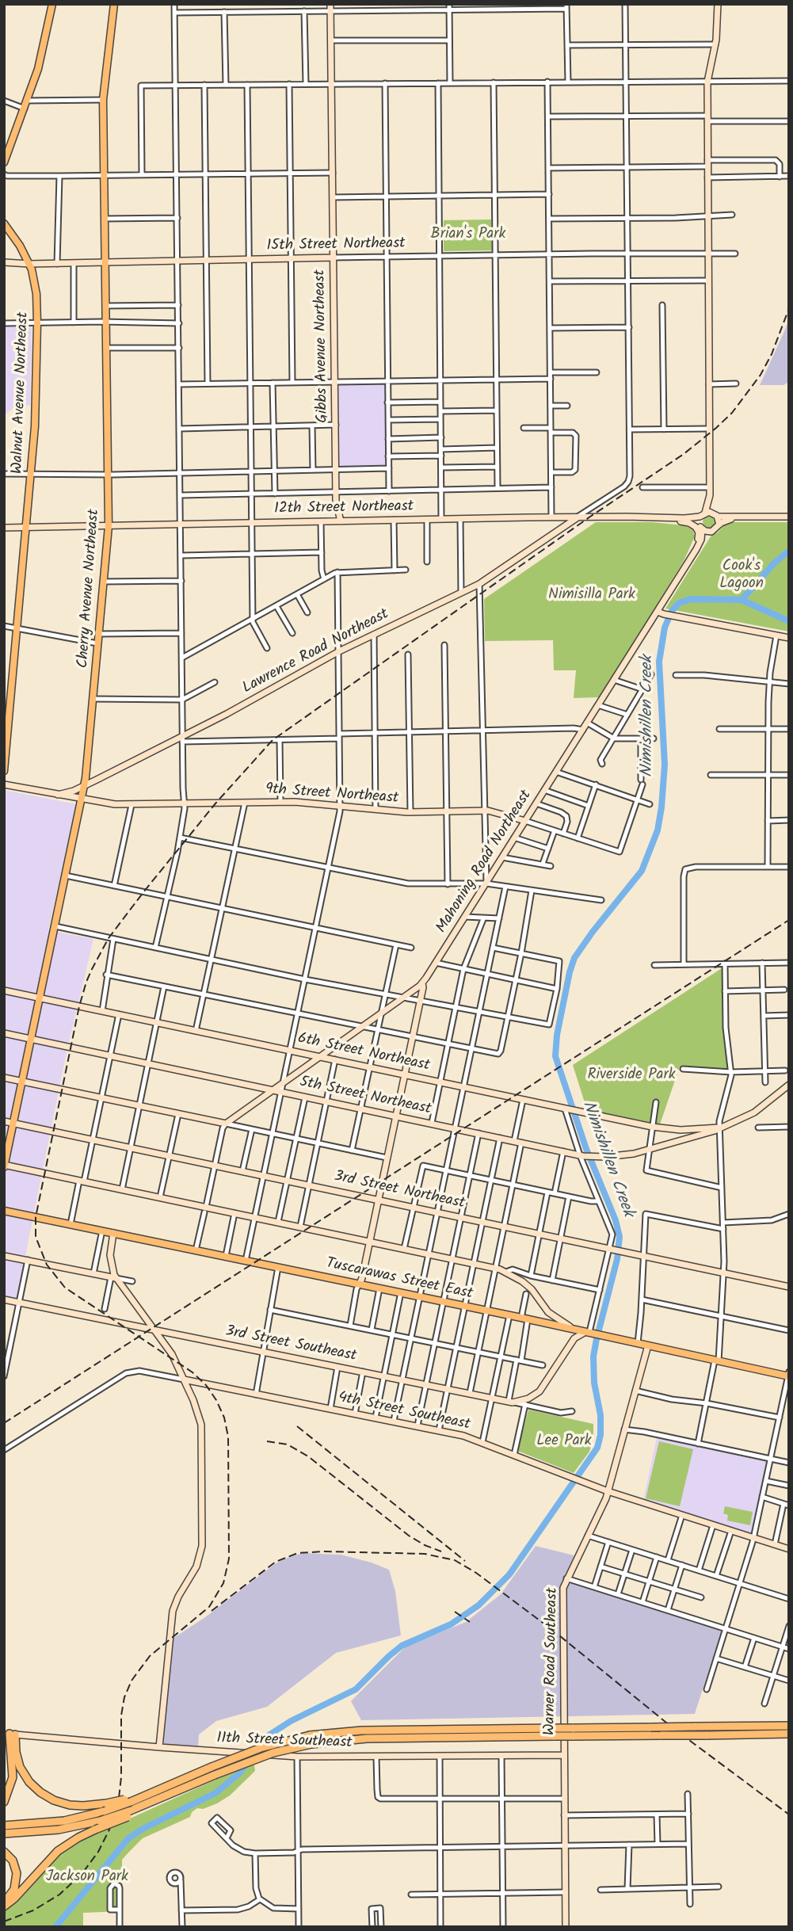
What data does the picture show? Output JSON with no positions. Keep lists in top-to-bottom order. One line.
{"streets":{"main road":["Walnut Avenue Northeast","Cherry Avenue Northeast","Tuscarawas Street East"],"street":["15th Street Northeast","Gibbs Avenue Northeast","12th Street Northeast","Lawrence Road Northeast","9th Street Northeast","Mahoning Road Northeast","6th Street Northeast","5th Street Northeast","3rd Street Northeast","3rd Street Southeast","4th Street Southeast","Warner Road Southeast","11th Street Southeast"]},"crossings":[["15th Street Northeast","Gibbs Avenue Northeast"],["15th Street Northeast","Walnut Avenue Northeast"],["15th Street Northeast","Cherry Avenue Northeast"],["Gibbs Avenue Northeast","12th Street Northeast"],["Walnut Avenue Northeast","12th Street Northeast"],["12th Street Northeast","Cherry Avenue Northeast"],["12th Street Northeast","Lawrence Road Northeast"],["12th Street Northeast","Mahoning Road Northeast"],["Cherry Avenue Northeast","Lawrence Road Northeast"],["Cherry Avenue Northeast","9th Street Northeast"],["Cherry Avenue Northeast","6th Street Northeast"],["Cherry Avenue Northeast","5th Street Northeast"],["Cherry Avenue Northeast","3rd Street Northeast"],["Lawrence Road Northeast","9th Street Northeast"],["9th Street Northeast","Mahoning Road Northeast"],["Mahoning Road Northeast","6th Street Northeast"],["Mahoning Road Northeast","5th Street Northeast"],["6th Street Northeast","5th Street Northeast"],["Tuscarawas Street East","Warner Road Southeast"],["4th Street Southeast","Warner Road Southeast"],["Warner Road Southeast","11th Street Southeast"]],"water":["Nimishillen Creek"],"parks":["Brian's Park","Cook's Lagoon","Nimisilla Park","Riverside Park","Lee Park","Jackson Park"]}
